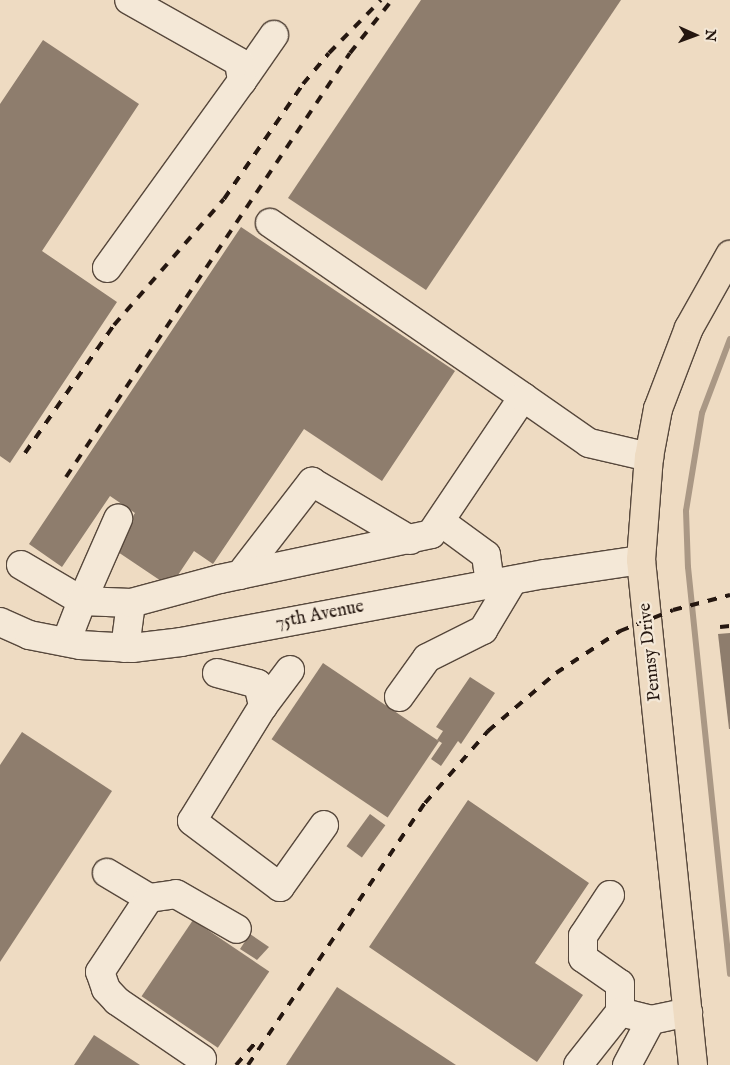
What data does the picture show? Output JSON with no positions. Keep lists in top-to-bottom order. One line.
{"streets":{"main road":["Pennsy Drive"],"street":["75th Avenue"]},"crossings":[["75th Avenue","Pennsy Drive"]],"north":"right"}
